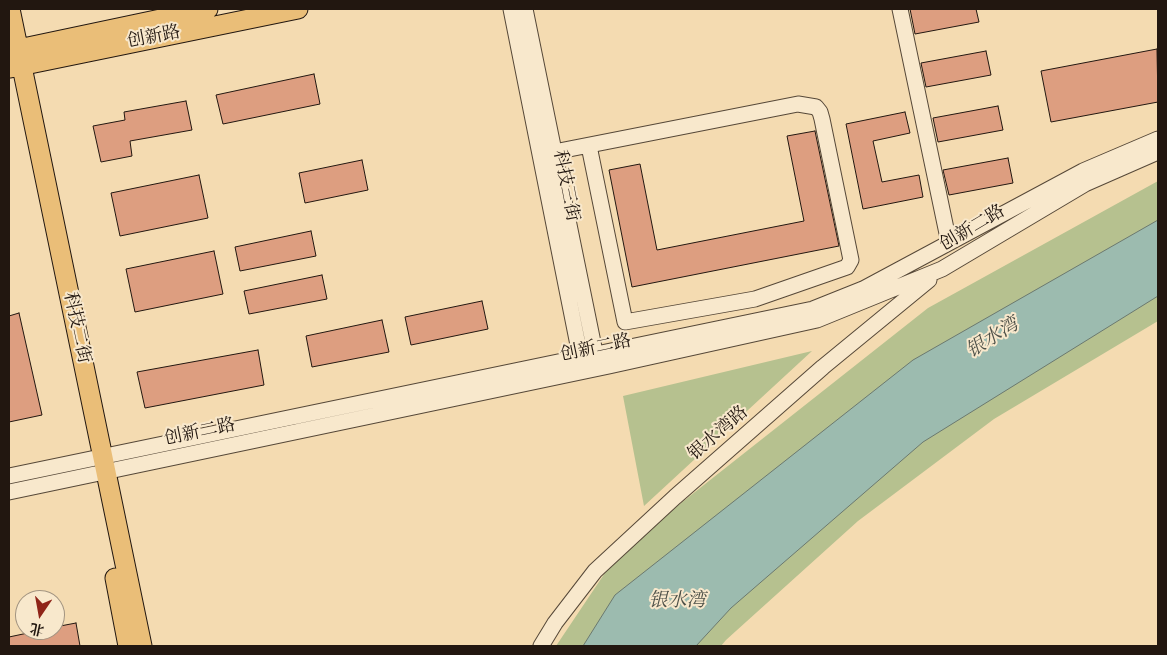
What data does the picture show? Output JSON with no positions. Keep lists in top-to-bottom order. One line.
{"streets":{"main road":["创新路","科技二街"],"street":["科技三街","创新二路","银水湾路"]},"crossings":[["创新路","科技二街"],["科技三街","创新二路"],["创新二路","科技二街"],["创新二路","银水湾路"]],"water":["银水湾"],"north":"bottom"}
